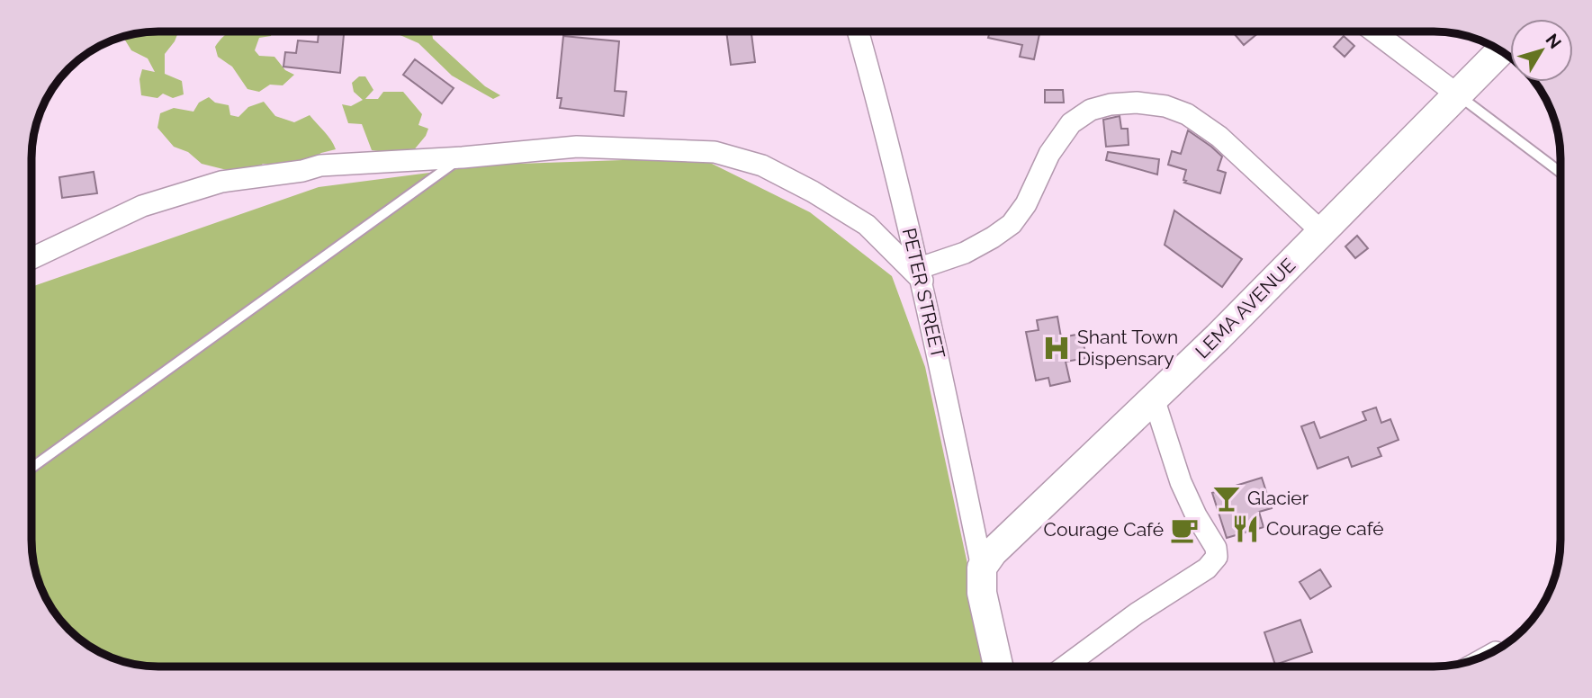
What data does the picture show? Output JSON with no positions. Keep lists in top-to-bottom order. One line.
{"streets":{"main road":["LEMA AVENUE"],"street":["PETER STREET"]},"crossings":[["PETER STREET","LEMA AVENUE"]],"places":{"hospital":["Shant Town Dispensary"],"bar":["Glacier"],"restaurant":["Courage café"],"cafe":["Courage Café"]},"north":"top right"}
